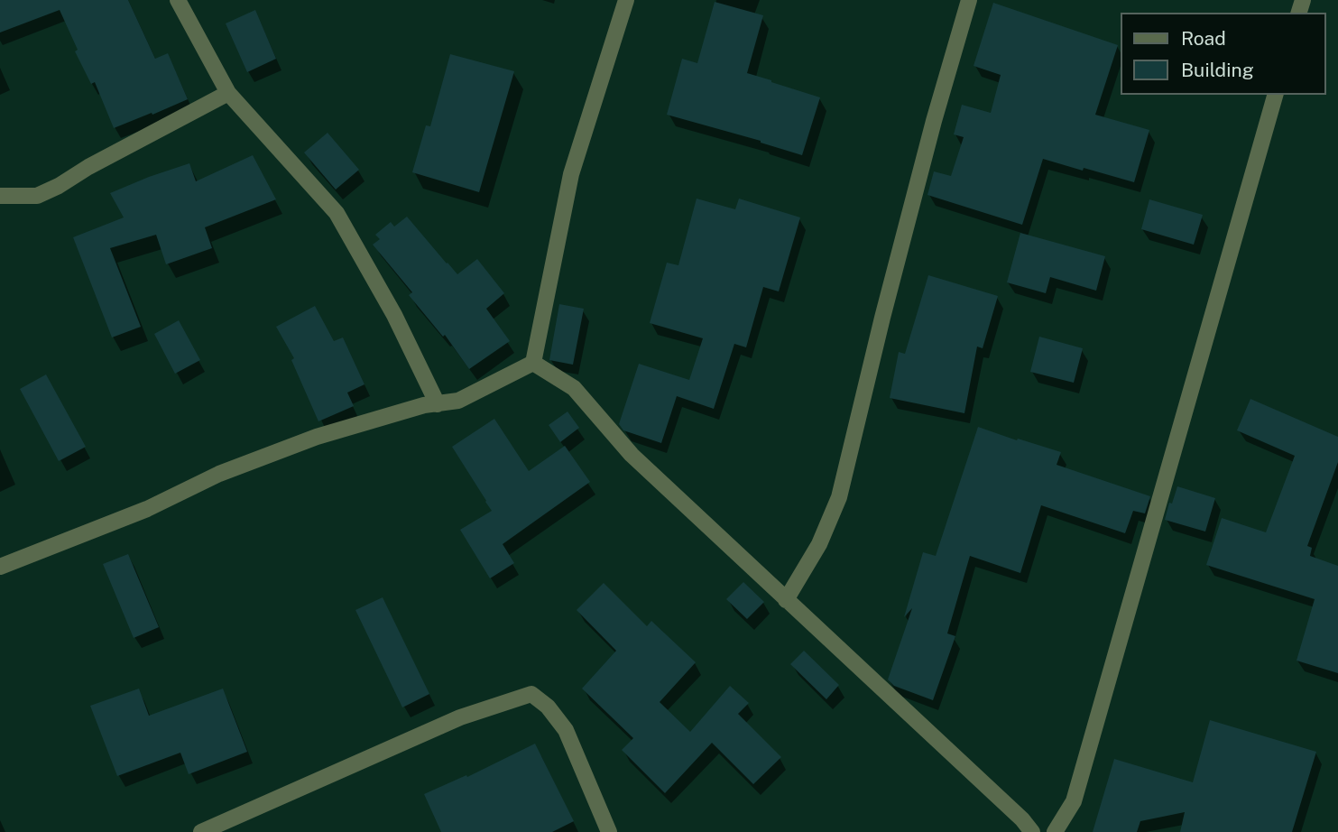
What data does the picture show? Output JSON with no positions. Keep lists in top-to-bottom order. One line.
{"legend":["Road","Building"]}
